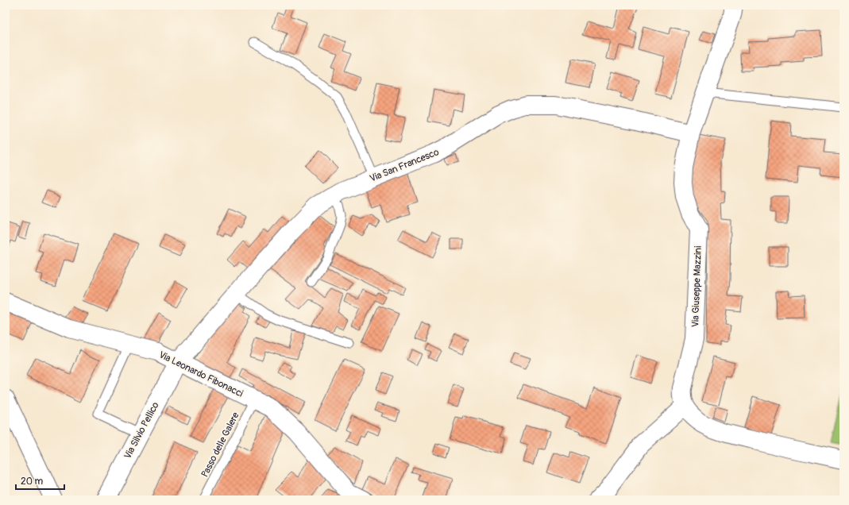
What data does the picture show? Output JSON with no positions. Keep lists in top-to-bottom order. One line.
{"streets":{"street":["Via San Francesco","Via Giuseppe Mazzini","Via Leonardo Fibonacci","Via Silvio Pellico"],"lane":["Passo delle Galere"]},"crossings":[["Via San Francesco","Via Giuseppe Mazzini"],["Via San Francesco","Via Leonardo Fibonacci"],["Via San Francesco","Via Silvio Pellico"],["Via Leonardo Fibonacci","Via Silvio Pellico"],["Via Leonardo Fibonacci","Passo delle Galere"]],"scale_bar":"20 m"}
